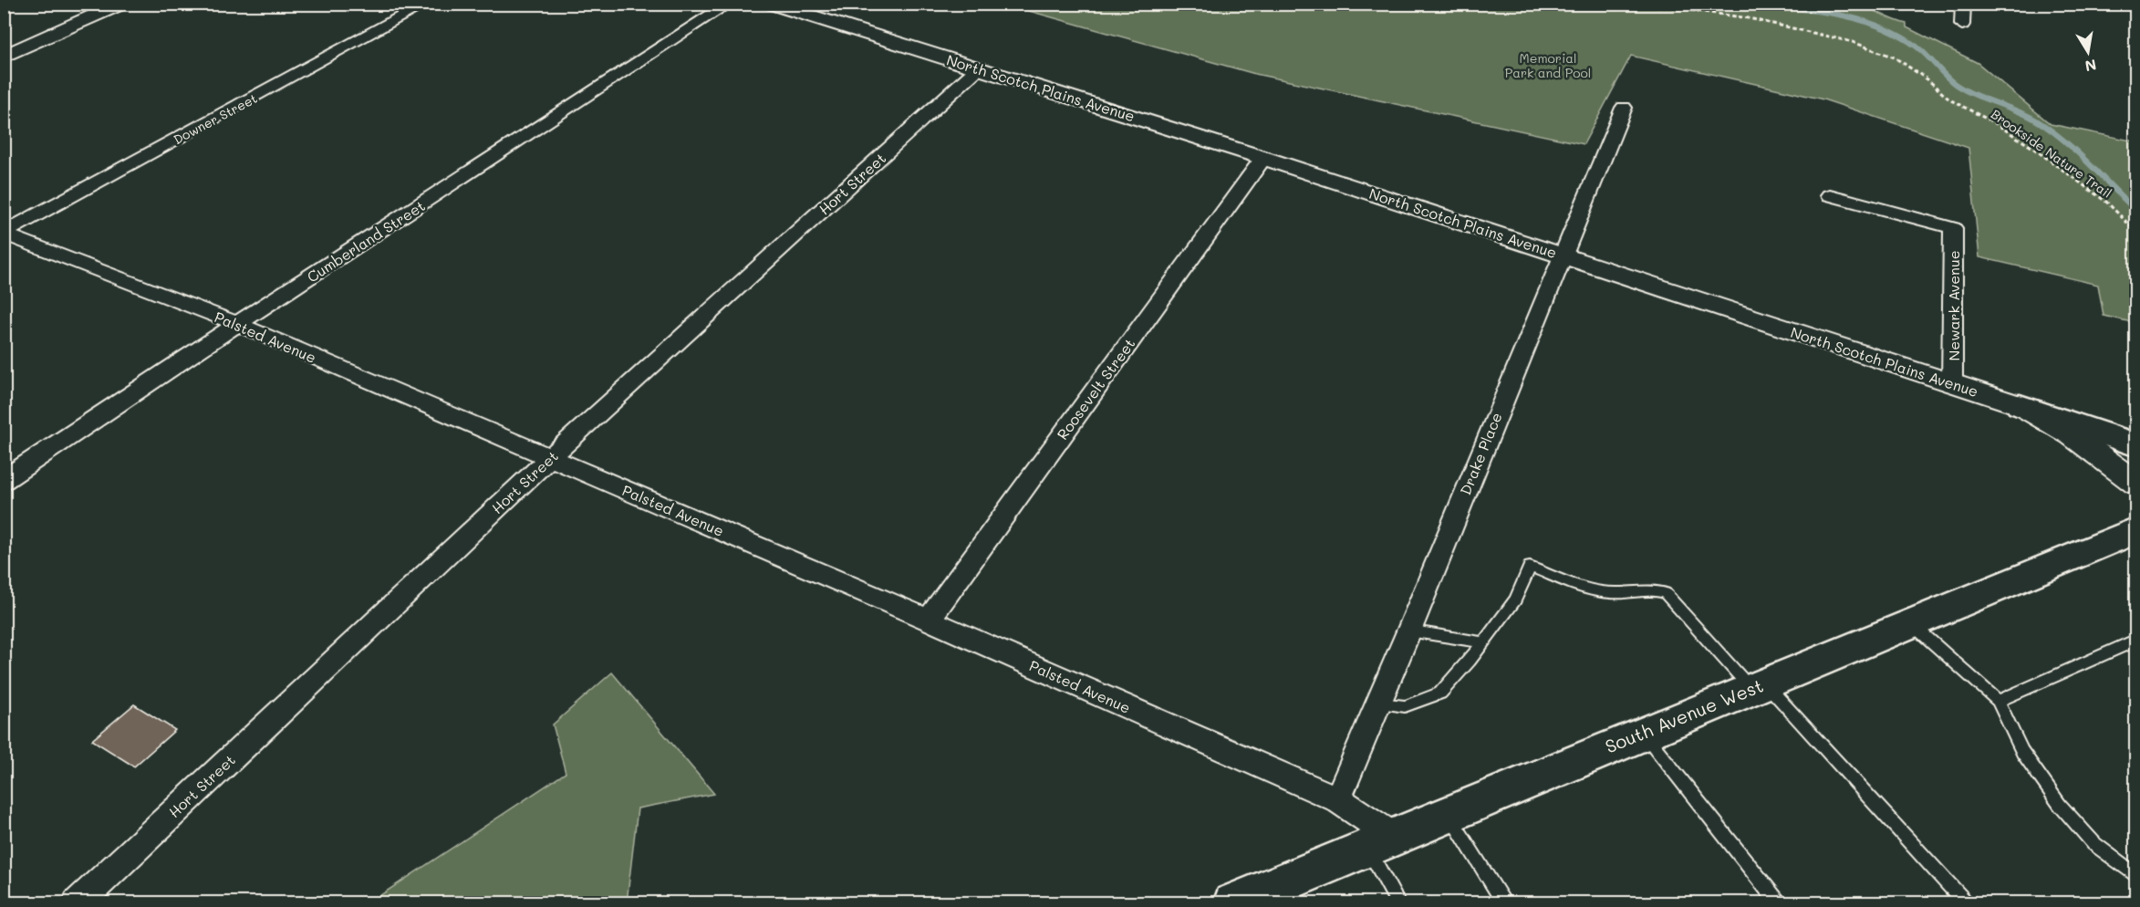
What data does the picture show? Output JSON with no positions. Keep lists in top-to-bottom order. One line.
{"streets":{"main road":["South Avenue West"],"street":["North Scotch Plains Avenue","Downer Street","Hort Street","Cumberland Street","Newark Avenue","Palsted Avenue","Roosevelt Street","Drake Place"],"path":["Brookside Nature Trail"]},"crossings":[["North Scotch Plains Avenue","Hort Street"],["North Scotch Plains Avenue","Newark Avenue"],["North Scotch Plains Avenue","Roosevelt Street"],["North Scotch Plains Avenue","Drake Place"],["Downer Street","Palsted Avenue"],["Hort Street","Palsted Avenue"],["Cumberland Street","Palsted Avenue"],["Palsted Avenue","Roosevelt Street"],["Palsted Avenue","Drake Place"],["Palsted Avenue","South Avenue West"]],"parks":["Memorial Park and Pool"],"north":"bottom"}
